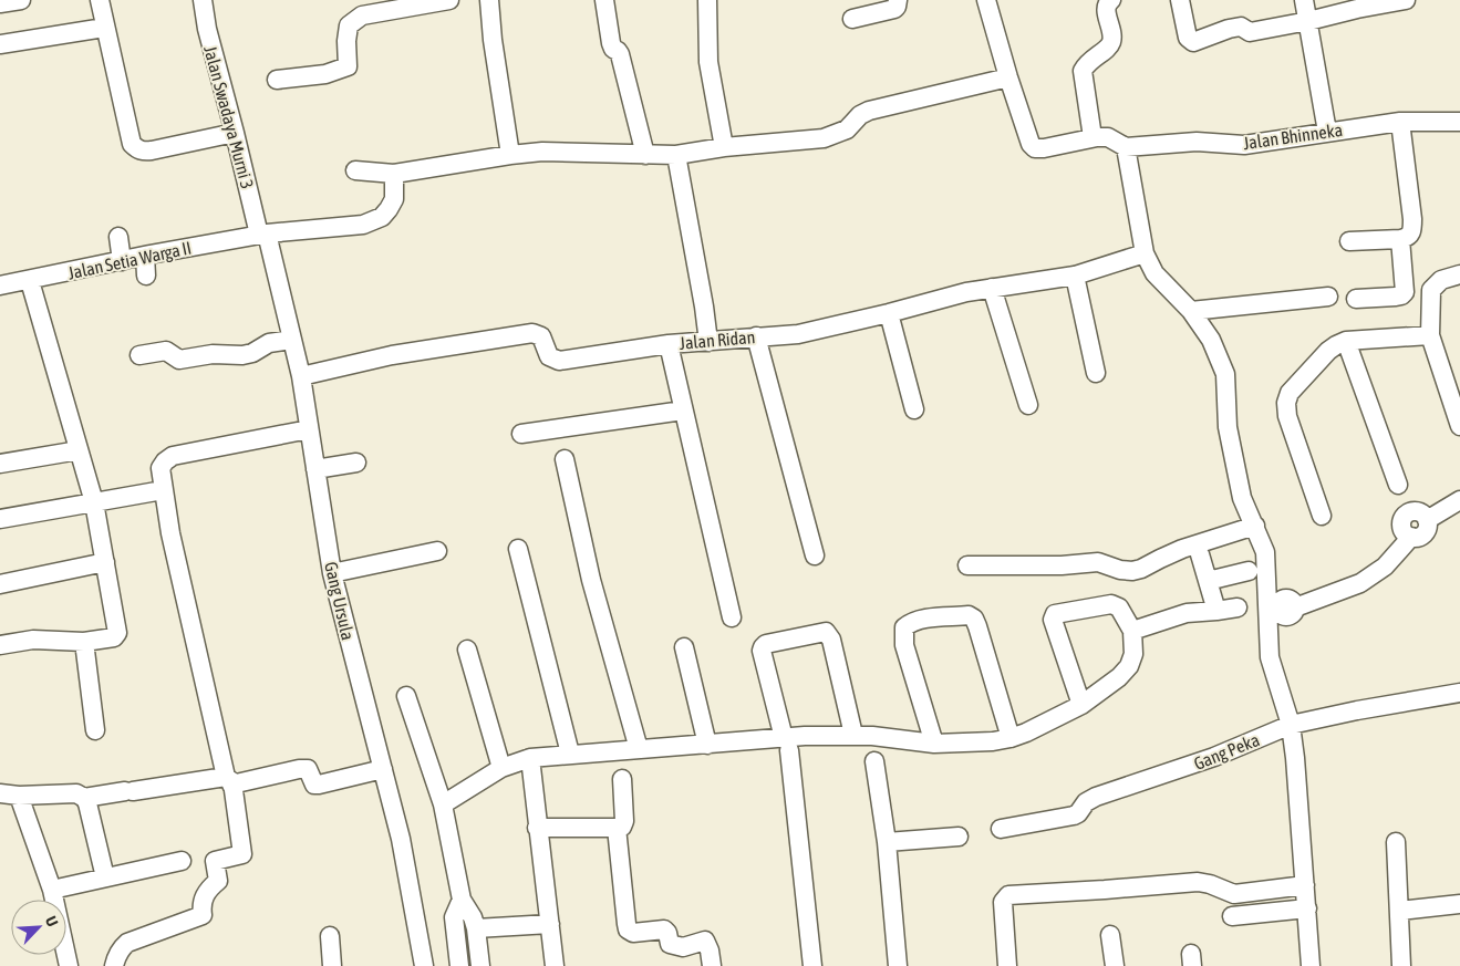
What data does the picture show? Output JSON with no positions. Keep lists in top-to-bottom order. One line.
{"streets":{"street":["Jalan Swadaya Murni 3","Jalan Bhinneka","Jalan Setia Warga II","Jalan Ridan","Gang Ursula","Gang Peka"]},"crossings":[["Jalan Swadaya Murni 3","Jalan Setia Warga II"],["Jalan Swadaya Murni 3","Gang Ursula"],["Jalan Setia Warga II","Gang Ursula"],["Jalan Ridan","Gang Ursula"]],"north":"top right"}
